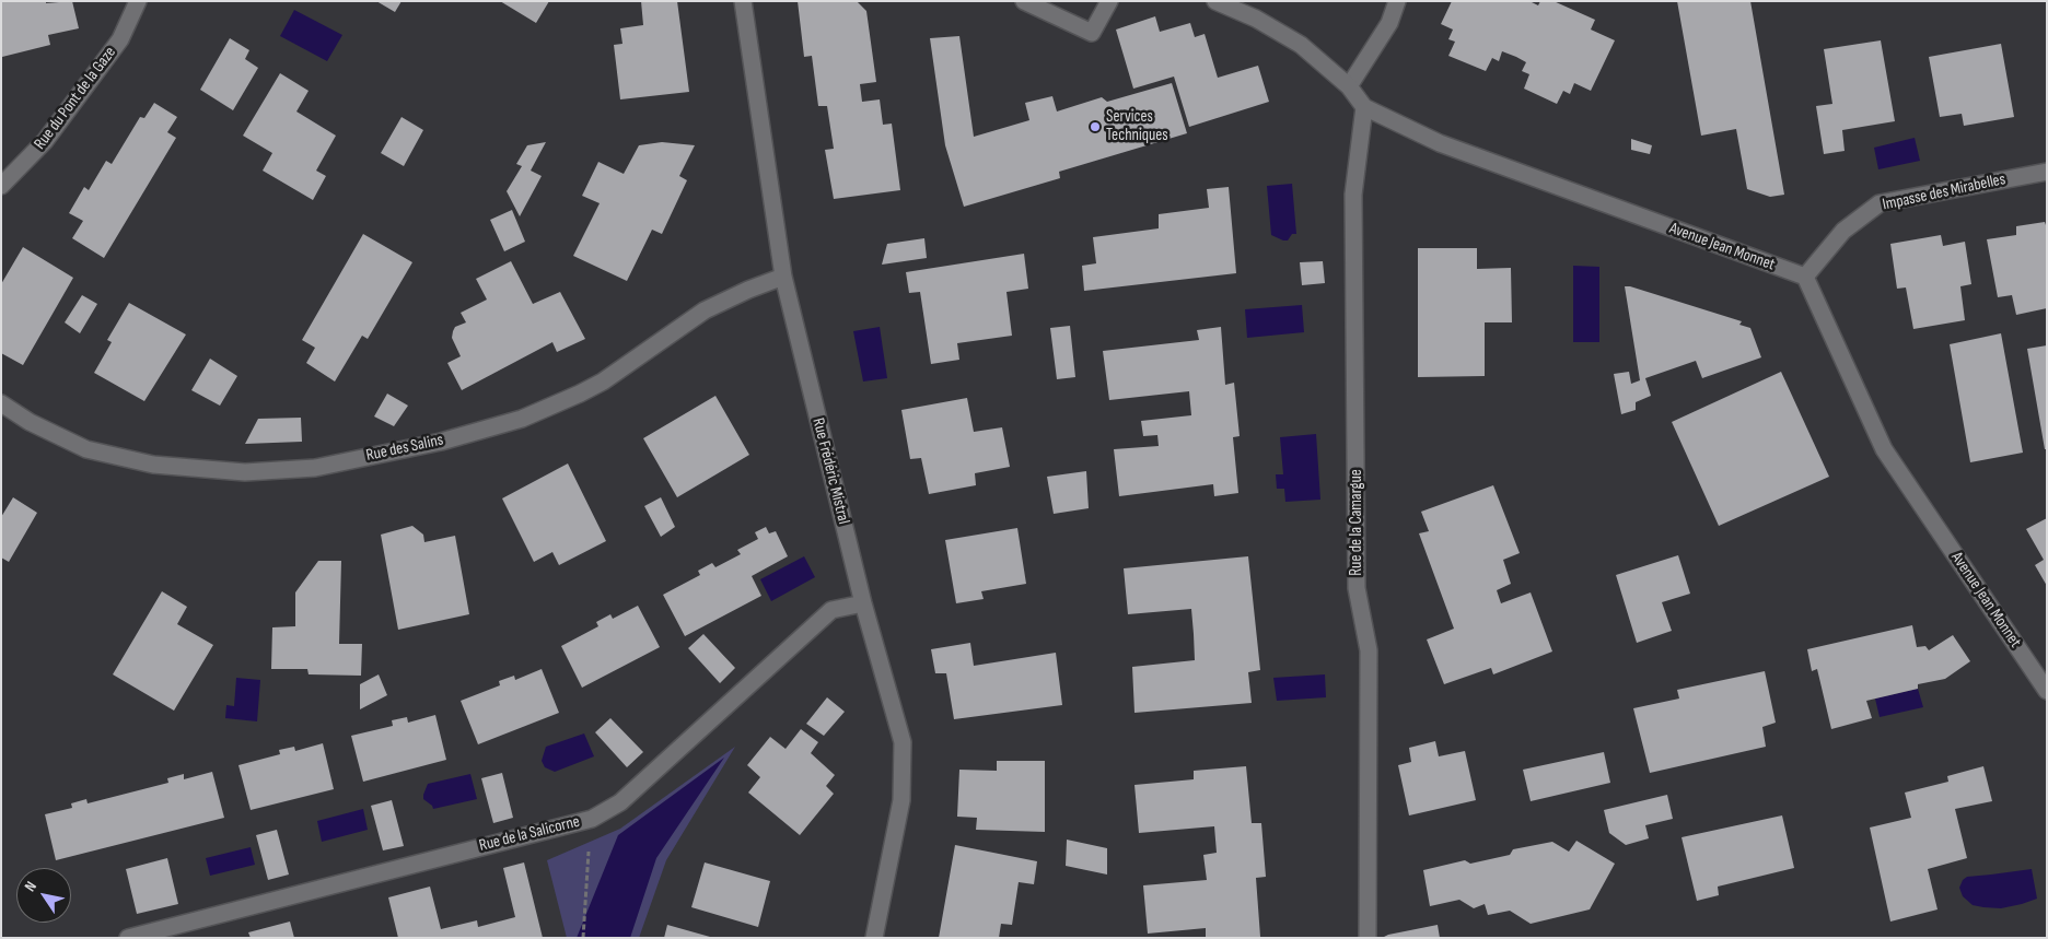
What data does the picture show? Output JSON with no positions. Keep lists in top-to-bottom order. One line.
{"streets":{"street":["Rue du Pont de la Gaze","Impasse des Mirabelles","Avenue Jean Monnet","Rue des Salins","Rue Frédéric Mistral","Rue de la Camargue","Rue de la Salicorne"]},"crossings":[["Impasse des Mirabelles","Avenue Jean Monnet"],["Avenue Jean Monnet","Rue de la Camargue"],["Rue des Salins","Rue Frédéric Mistral"],["Rue Frédéric Mistral","Rue de la Salicorne"]],"places":["Services Techniques"],"north":"top left"}
